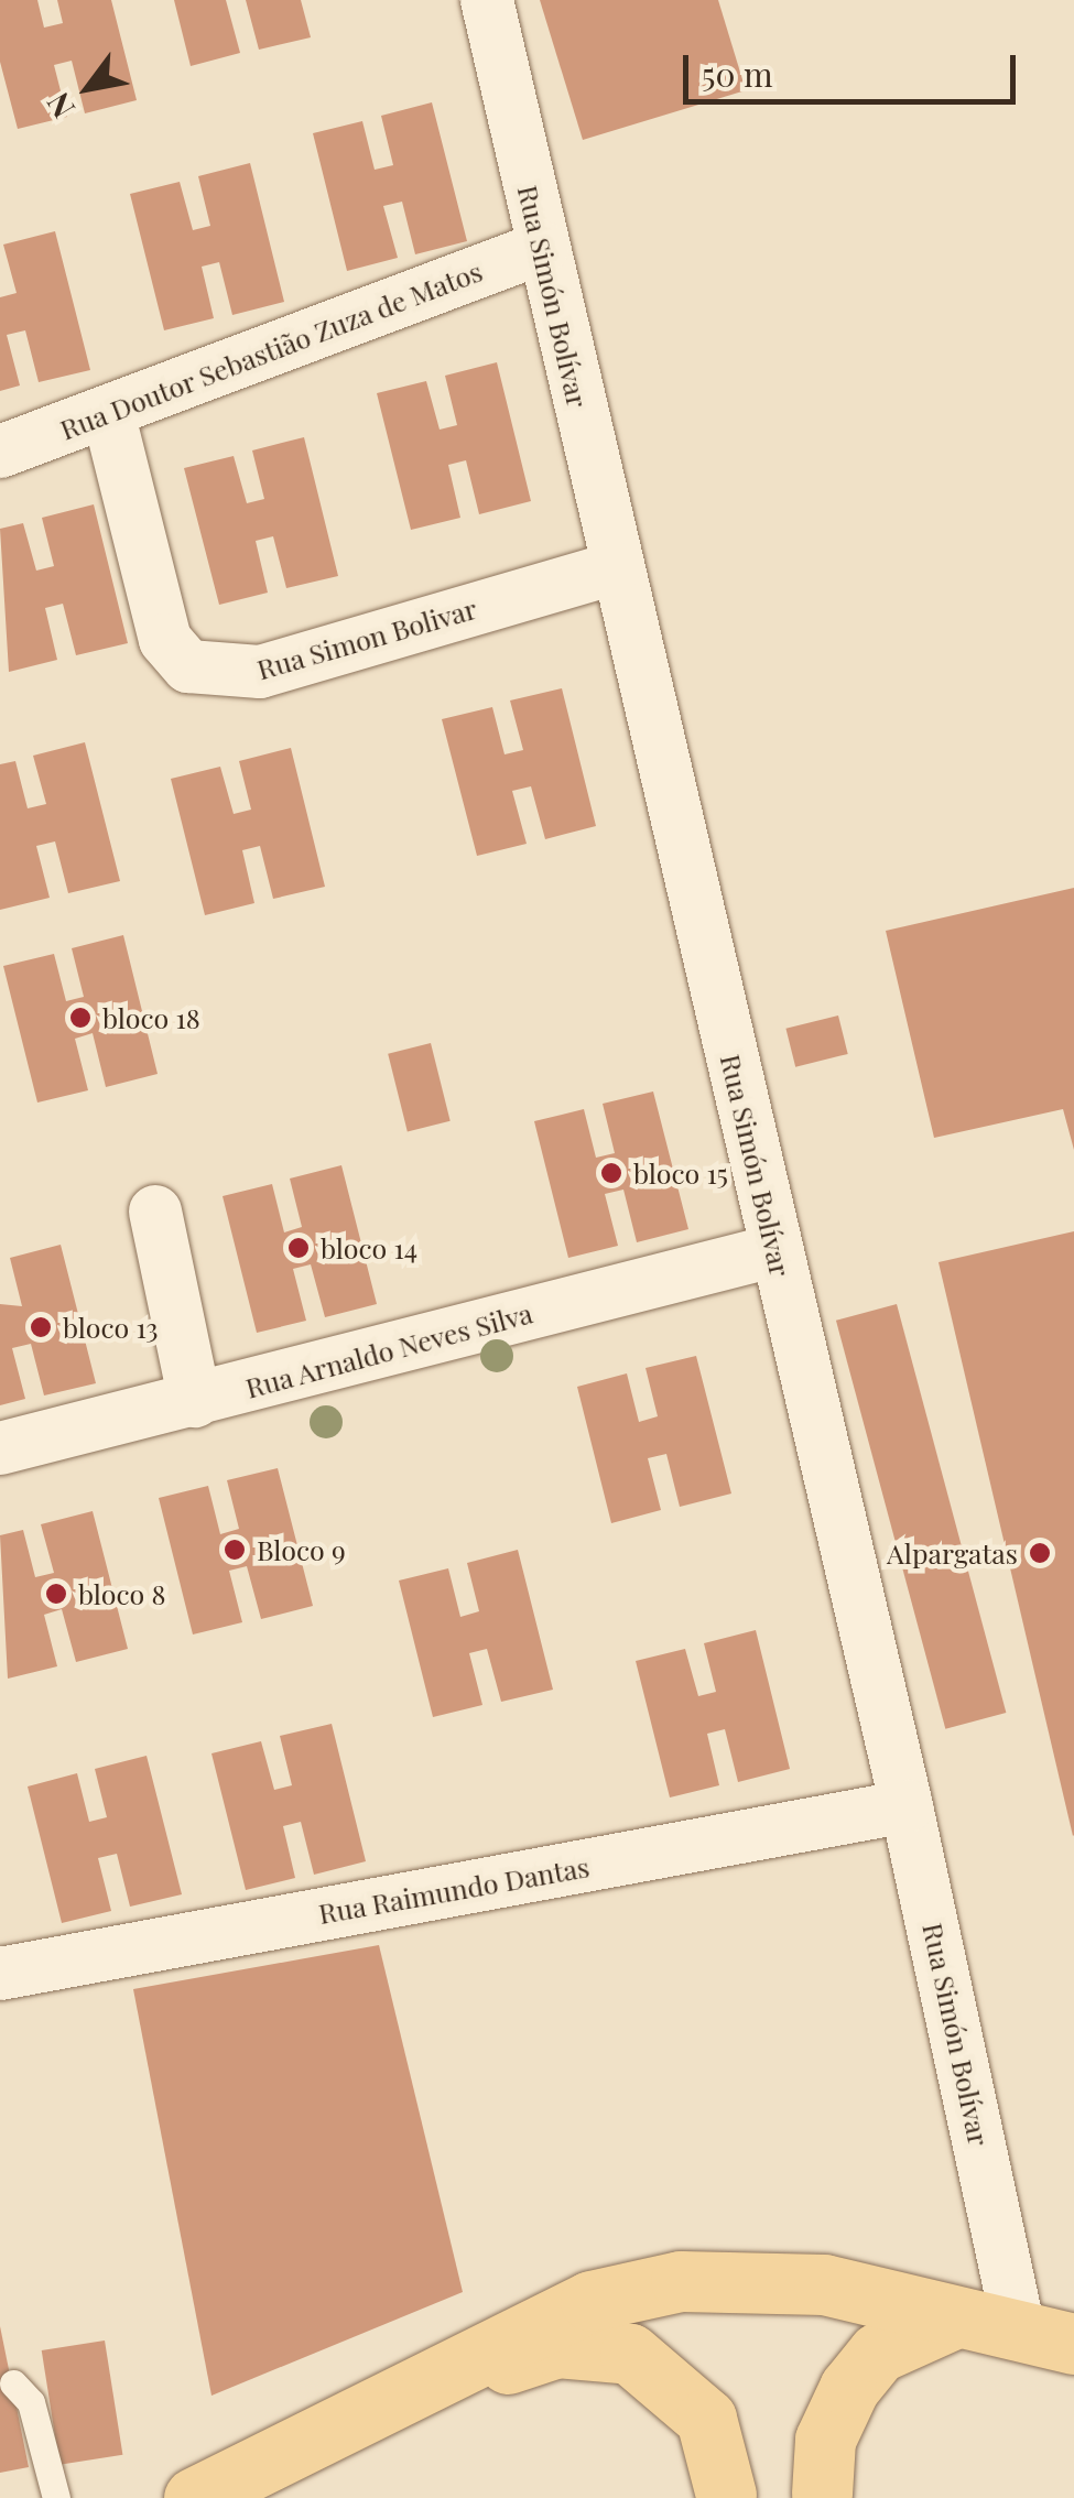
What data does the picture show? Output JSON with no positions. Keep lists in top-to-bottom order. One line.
{"streets":{"street":["Rua Simón Bolívar","Rua Doutor Sebastião Zuza de Matos","Rua Simon Bolivar","Rua Arnaldo Neves Silva","Rua Raimundo Dantas"]},"crossings":[["Rua Simón Bolívar","Rua Doutor Sebastião Zuza de Matos"],["Rua Simón Bolívar","Rua Simon Bolivar"],["Rua Simón Bolívar","Rua Arnaldo Neves Silva"],["Rua Simón Bolívar","Rua Raimundo Dantas"],["Rua Doutor Sebastião Zuza de Matos","Rua Simon Bolivar"]],"places":["bloco 18","bloco 15","bloco 14","bloco 13","Bloco 9","Alpargatas","bloco 8"],"scale_bar":"50 m","north":"bottom left"}
